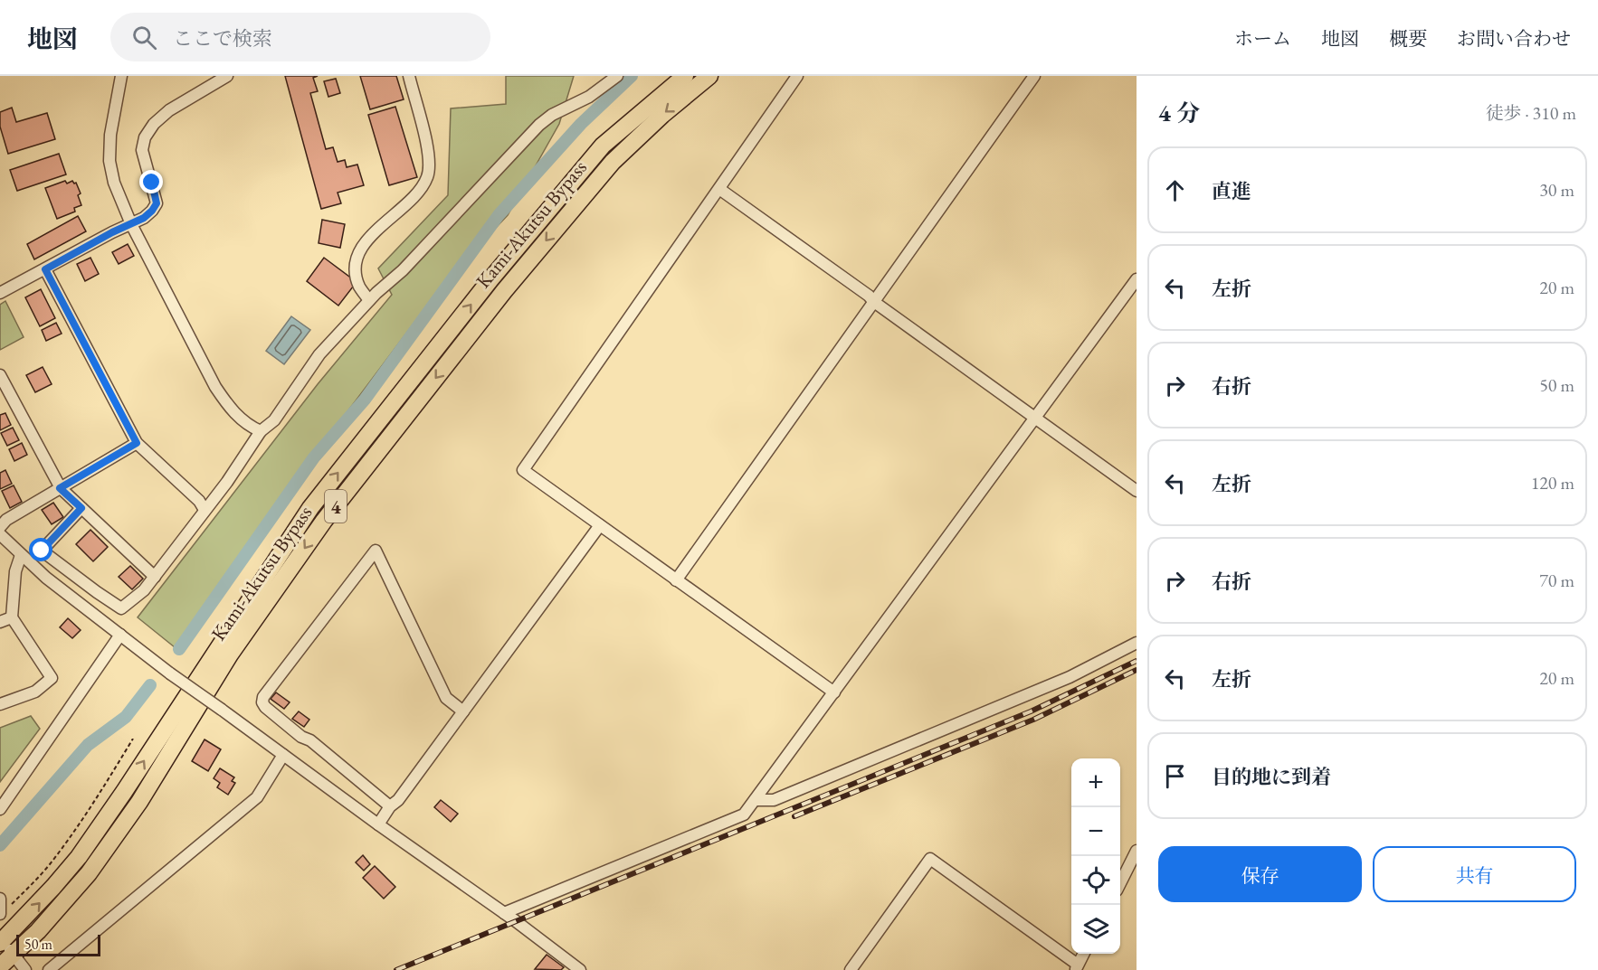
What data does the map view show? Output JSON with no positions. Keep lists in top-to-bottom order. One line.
{"streets":{"highway":["Kami-Akutsu Bypass","4"]},"scale_bar":"50 m","page":{"header":"地図","search":"ここで検索","nav":["ホーム","地図","概要","お問い合わせ"],"heading":["4 分","徒歩 · 310 m"],"list":[["直進","30 m"],["左折","20 m"],["右折","50 m"],["左折","120 m"],["右折","70 m"],["左折","20 m"],"目的地に到着"],"map_buttons":["+","−"],"buttons":["保存","共有"],"scale":"50 m"}}
